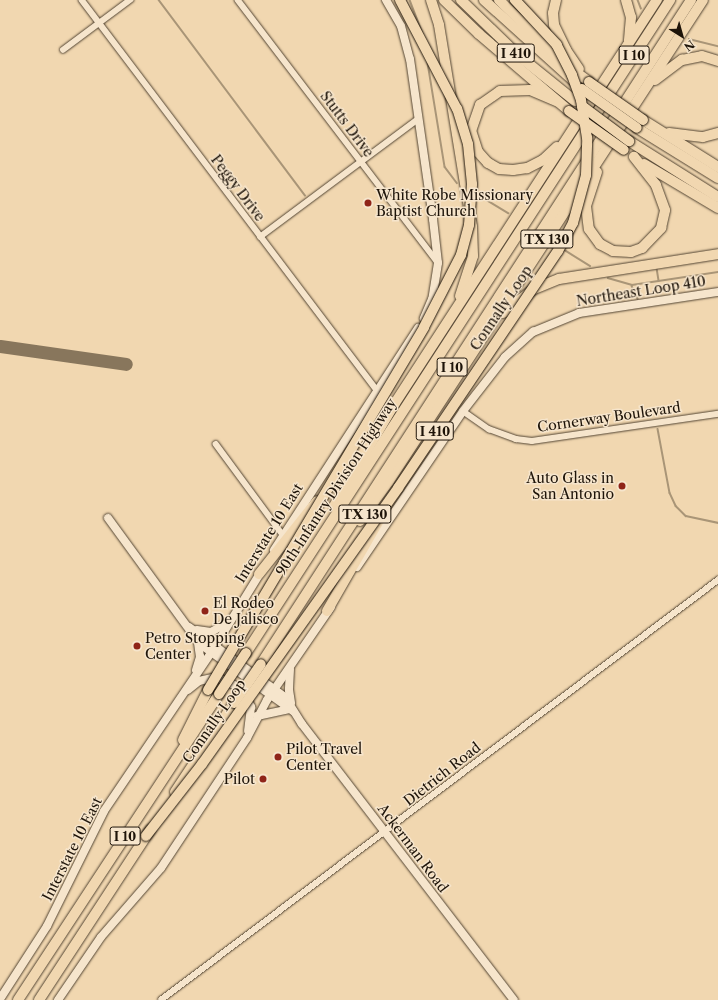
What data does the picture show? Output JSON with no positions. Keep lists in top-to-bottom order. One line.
{"streets":{"highway":["I 410","I 10","TX 130","Connally Loop","90th Infantry Division Highway"],"main road":["Northeast Loop 410","Interstate 10 East","Ackerman Road"],"street":["Stutts Drive","Peggy Drive","Cornerway Boulevard","Dietrich Road"]},"crossings":[["I 10","TX 130"],["I 10","Connally Loop"],["Stutts Drive","Interstate 10 East"],["Peggy Drive","Interstate 10 East"],["TX 130","90th Infantry Division Highway"],["Northeast Loop 410","Cornerway Boulevard"],["Interstate 10 East","Ackerman Road"],["Dietrich Road","Ackerman Road"]],"places":["White Robe Missionary Baptist Church","Auto Glass in San Antonio","El Rodeo De Jalisco","Petro Stopping Center","Pilot Travel Center","Pilot"],"north":"bottom right"}
